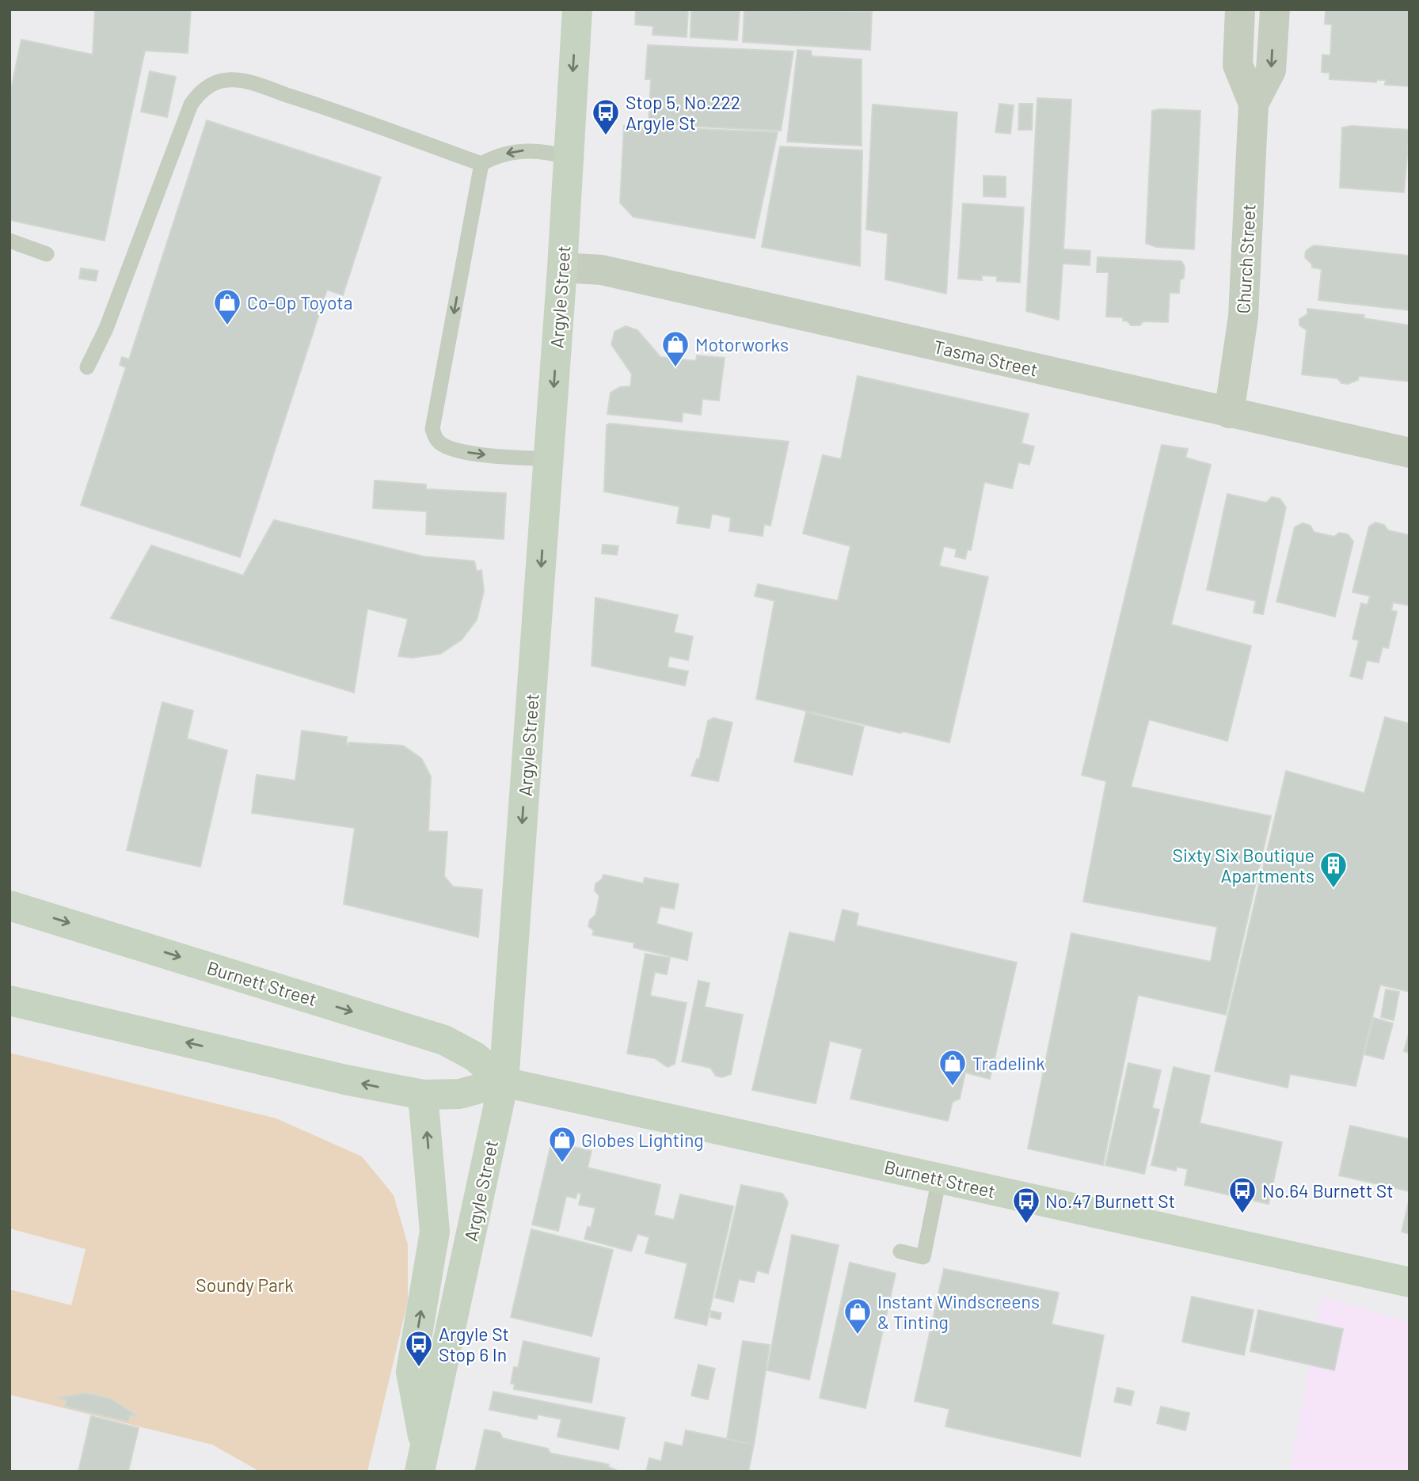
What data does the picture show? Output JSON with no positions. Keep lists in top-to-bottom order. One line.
{"streets":{"main road":["Argyle Street","Burnett Street"],"street":["Church Street","Tasma Street"]},"crossings":[["Church Street","Tasma Street"],["Argyle Street","Tasma Street"],["Argyle Street","Burnett Street"]],"one_way":["Argyle Street"],"parks":["Soundy Park"],"places":{"bus stop":["Stop 5, No.222 Argyle St","No.64 Burnett St","No.47 Burnett St","Argyle St Stop 6 In"],"shop":["Co-Op Toyota","Motorworks","Tradelink","Globes Lighting","Instant Windscreens & Tinting"],"building":["Sixty Six Boutique Apartments"]}}
